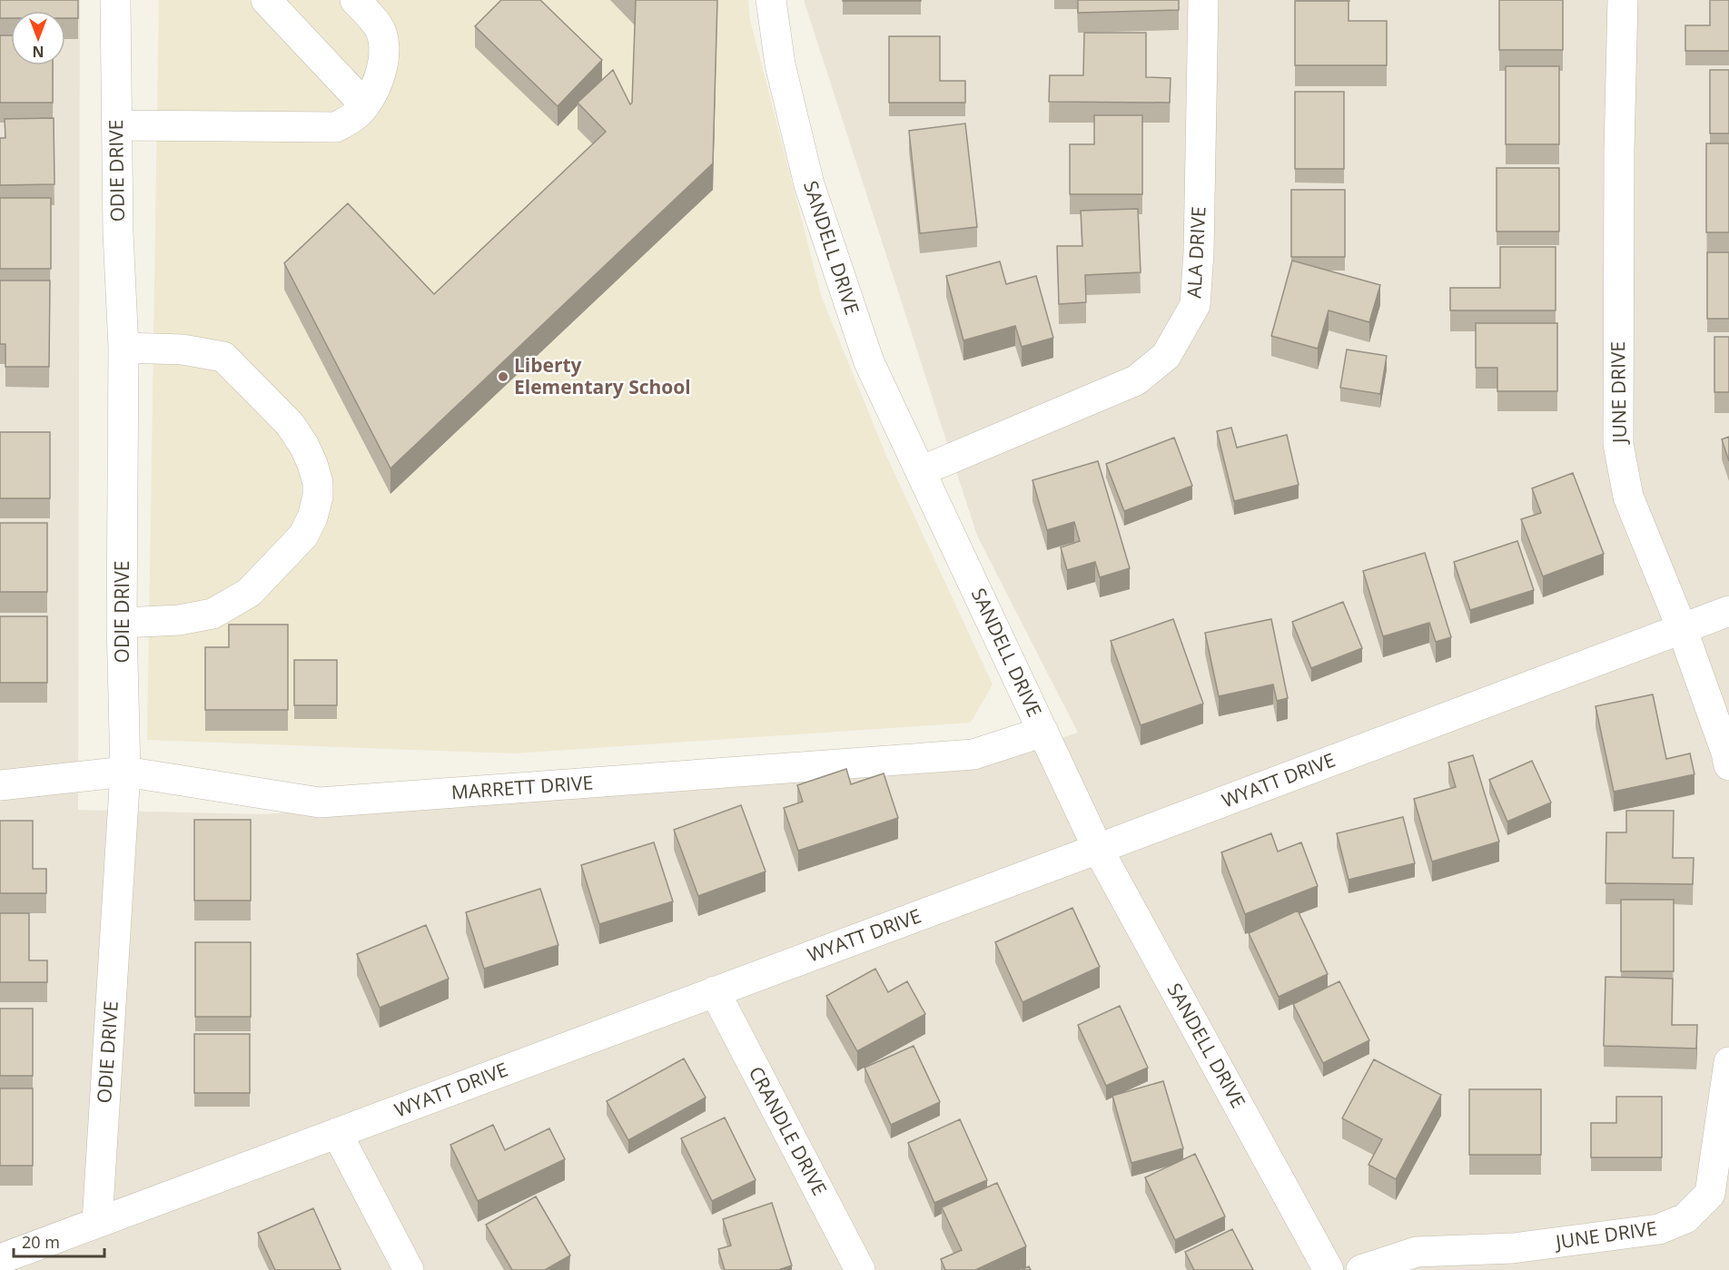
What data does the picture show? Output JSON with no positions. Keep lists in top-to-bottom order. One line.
{"streets":{"street":["ODIE DRIVE","SANDELL DRIVE","ALA DRIVE","JUNE DRIVE","WYATT DRIVE","MARRETT DRIVE","CRANDLE DRIVE"]},"crossings":[["ODIE DRIVE","WYATT DRIVE"],["ODIE DRIVE","MARRETT DRIVE"],["SANDELL DRIVE","ALA DRIVE"],["SANDELL DRIVE","WYATT DRIVE"],["SANDELL DRIVE","MARRETT DRIVE"],["JUNE DRIVE","WYATT DRIVE"],["WYATT DRIVE","CRANDLE DRIVE"]],"places":["Liberty Elementary School"],"scale_bar":"20 m","north":"bottom"}
